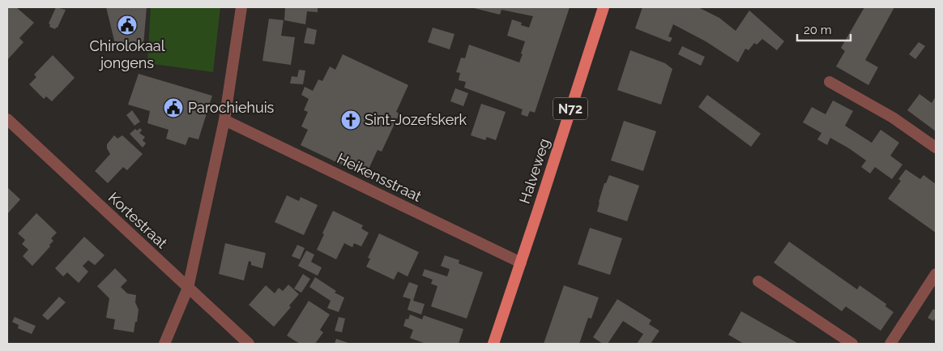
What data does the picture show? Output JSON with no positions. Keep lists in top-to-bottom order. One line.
{"streets":{"main road":["N72","Halveweg"],"street":["Heikensstraat","Kortestraat"]},"crossings":[["Halveweg","Heikensstraat"]],"places":{"public building":["Chirolokaal jongens","Parochiehuis"],"church":["Sint-Jozefskerk"]},"scale_bar":"20 m"}
